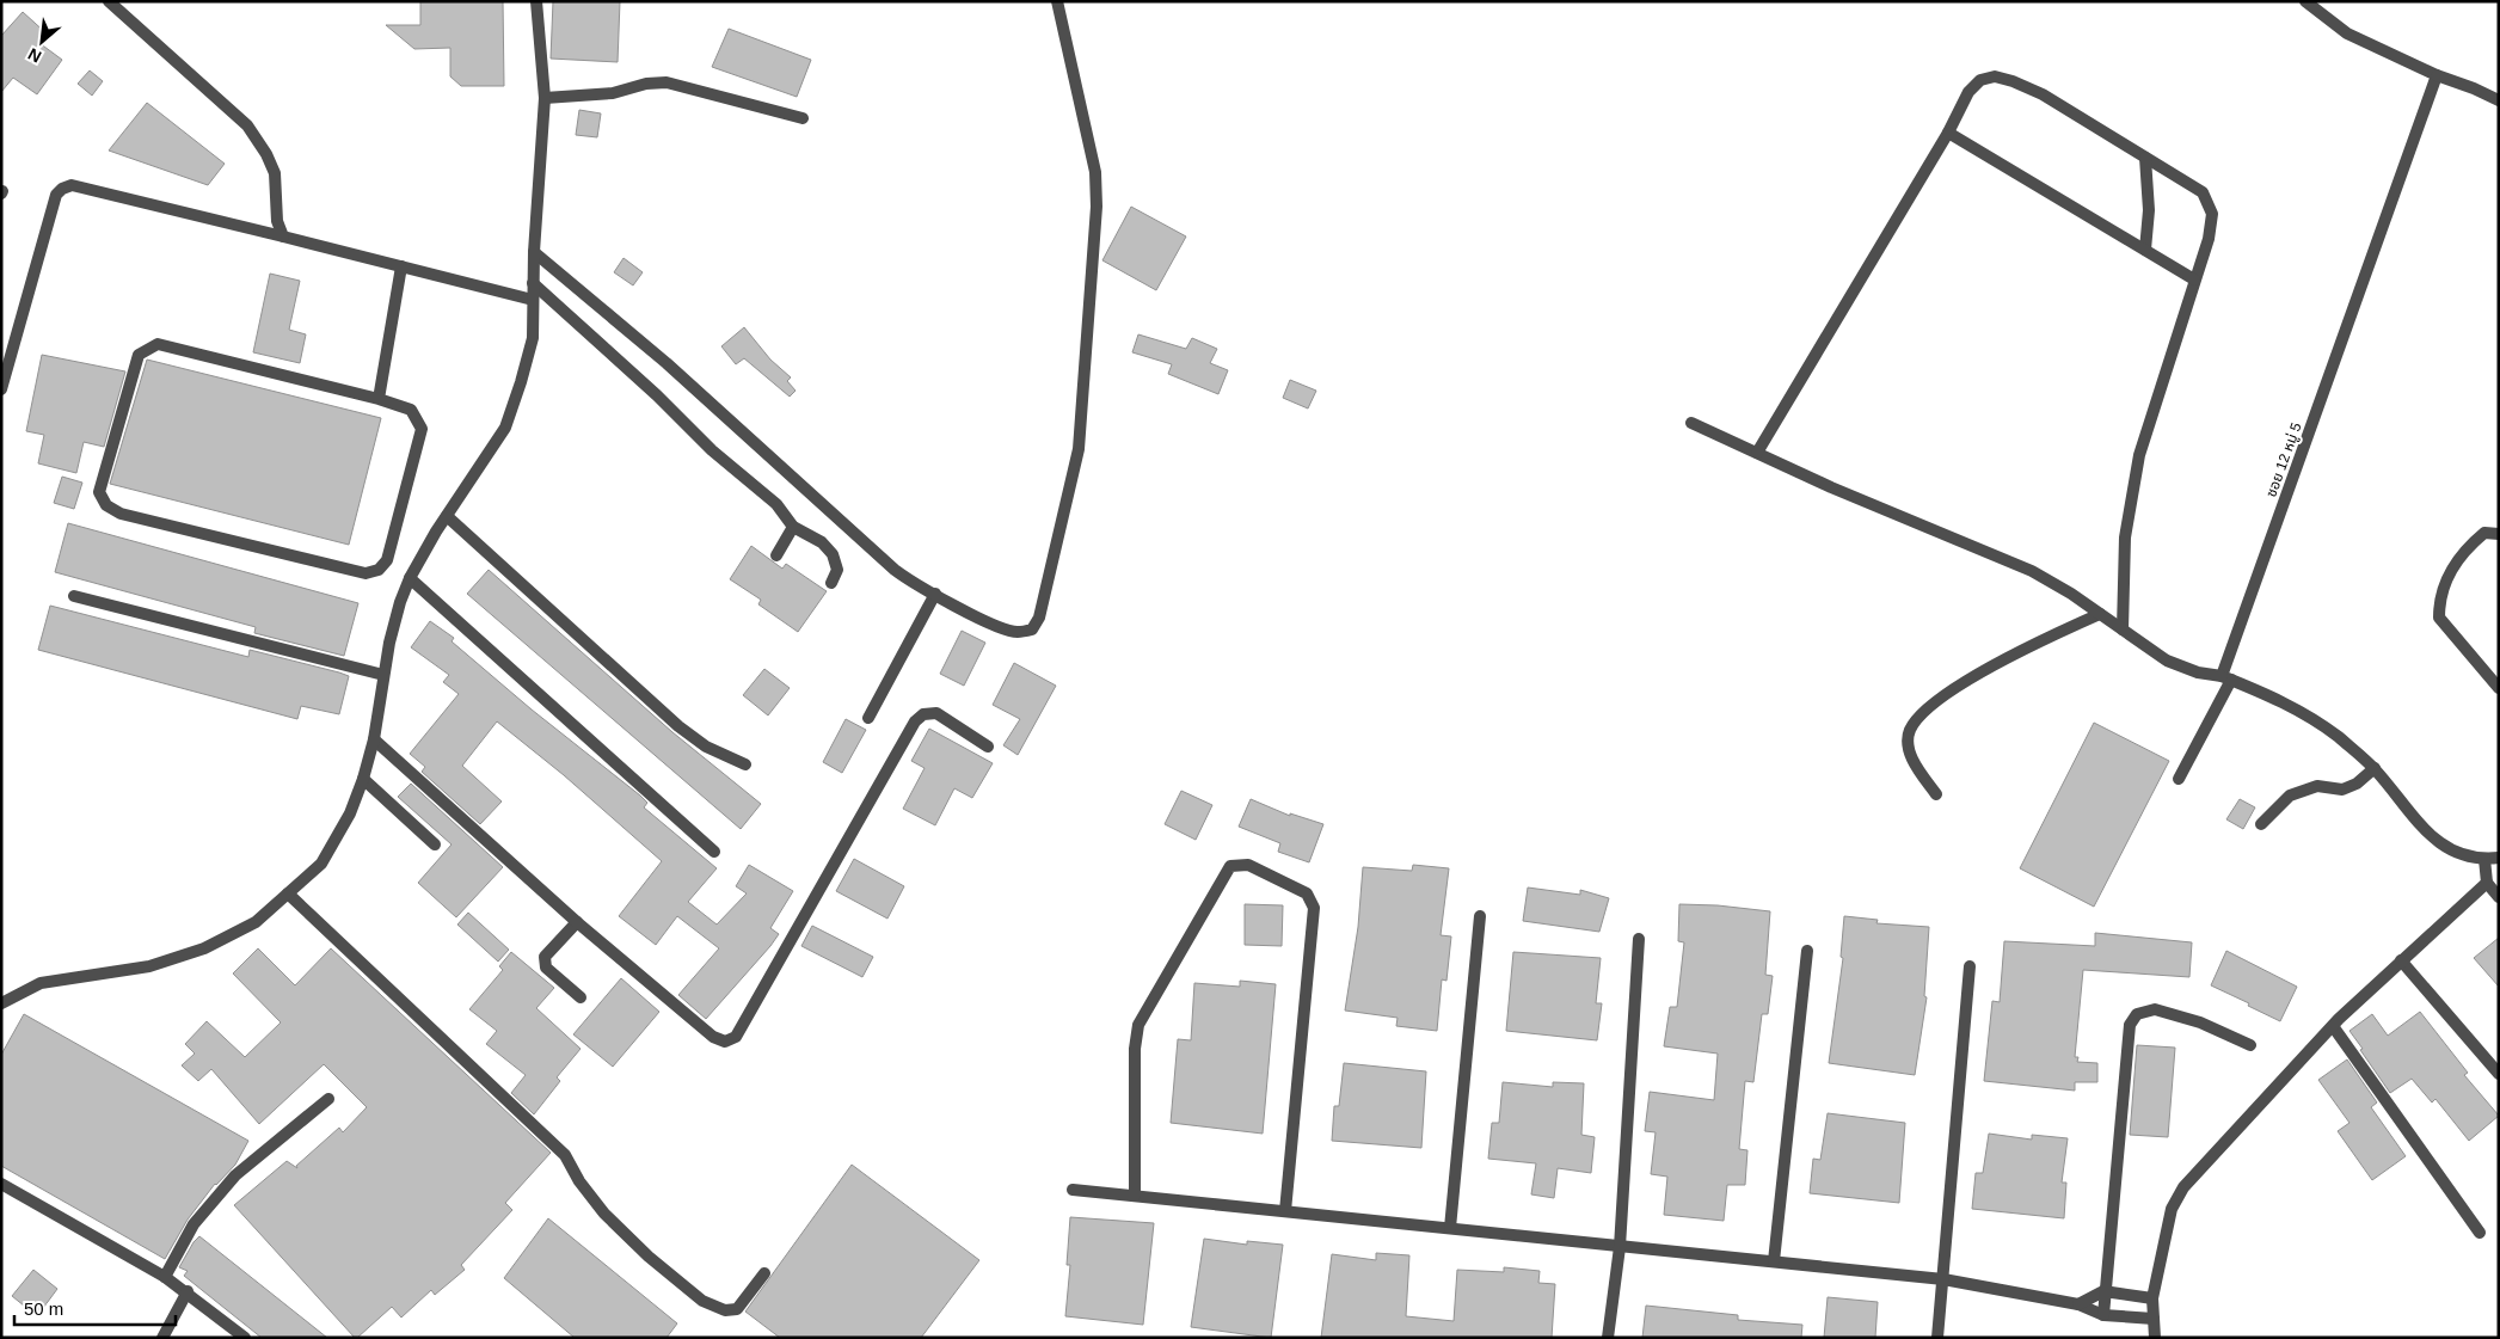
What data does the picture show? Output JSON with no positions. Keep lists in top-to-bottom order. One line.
{"streets":{"street":["ซอย 12 หมู่ 5"]},"scale_bar":"50 m","north":"bottom left"}
